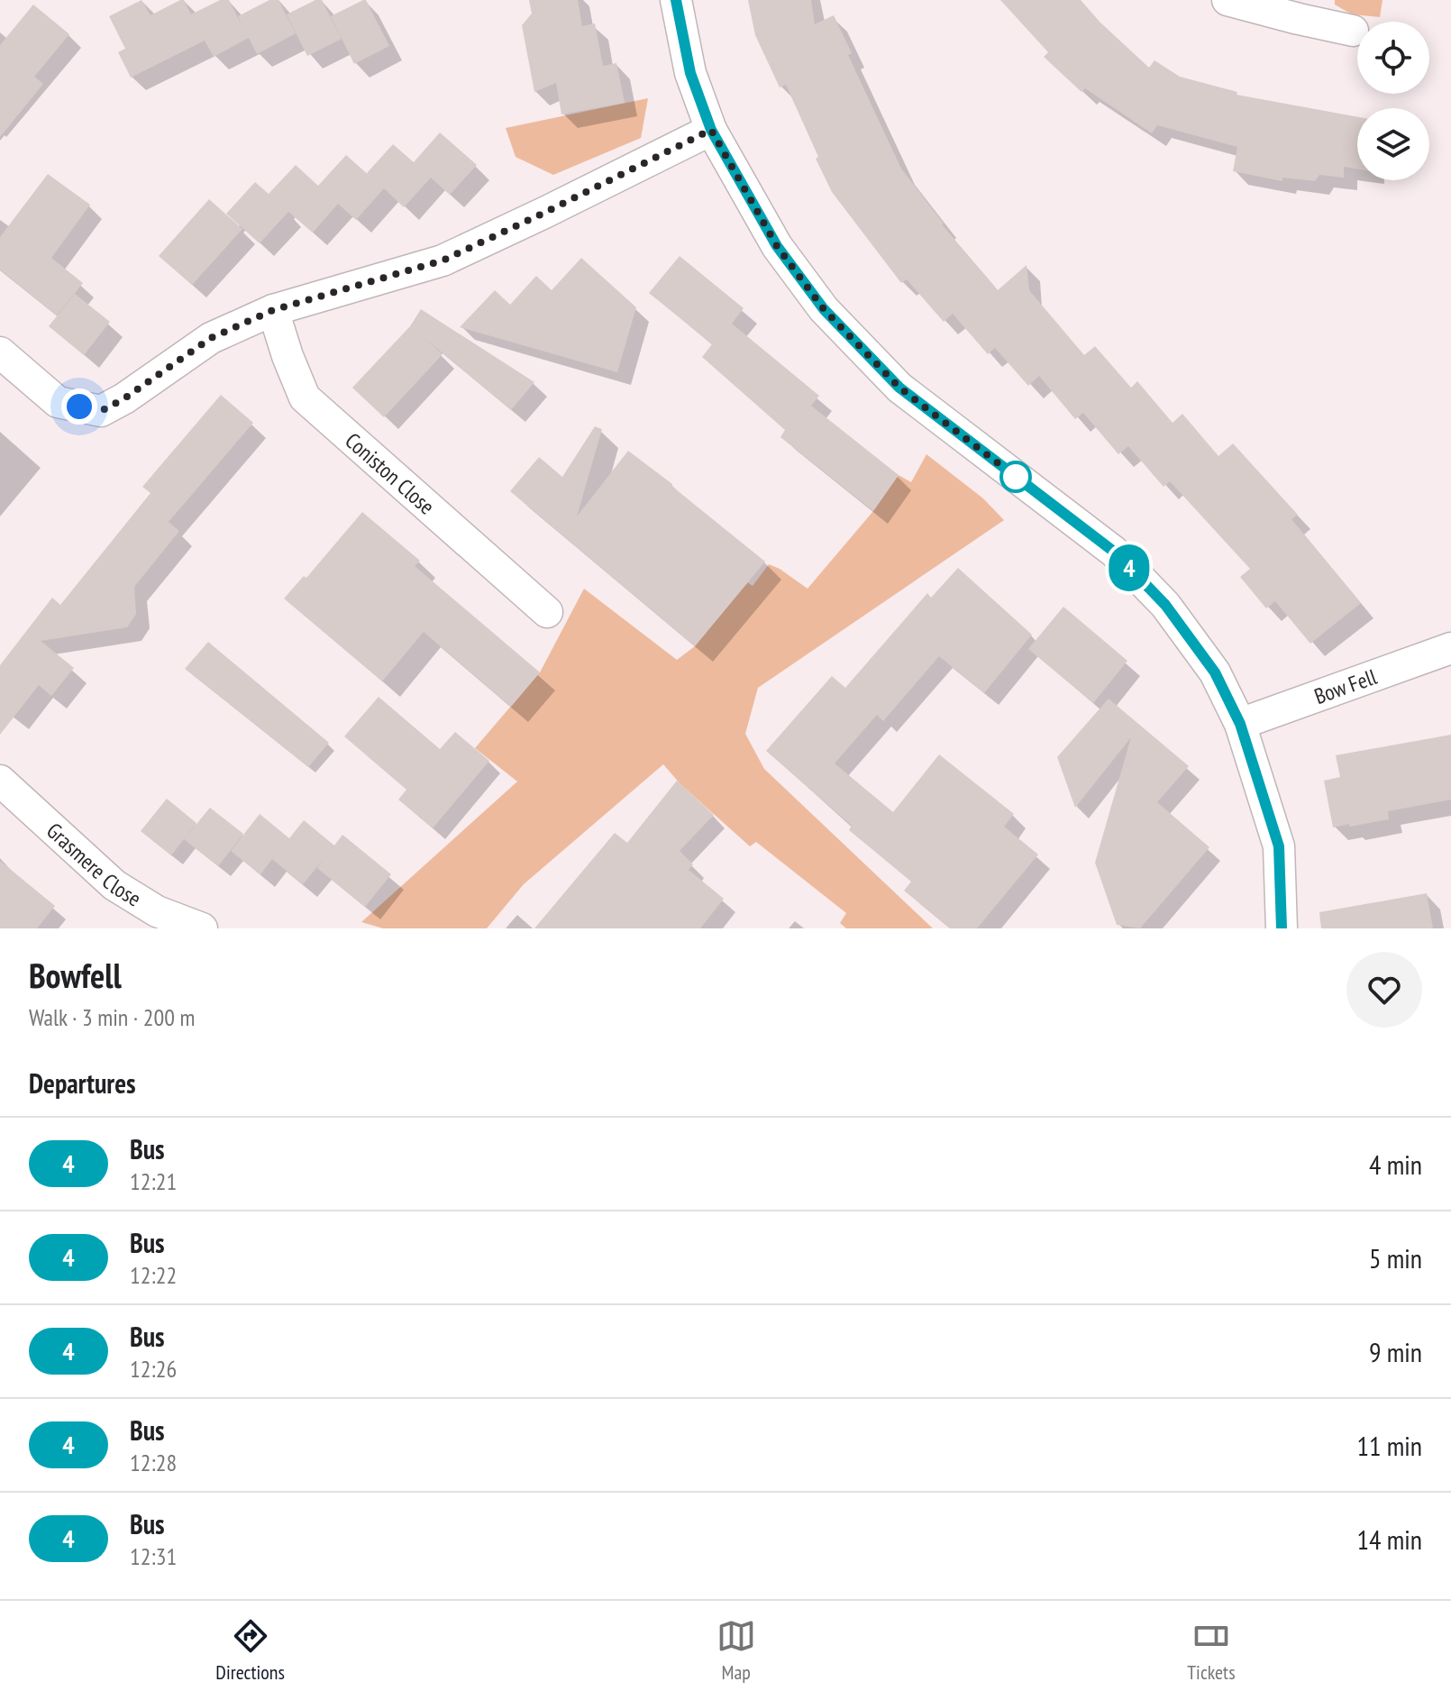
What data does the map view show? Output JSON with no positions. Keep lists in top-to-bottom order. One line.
{"streets":{"street":["Coniston Close","Bow Fell","Grasmere Close"]},"lines":["bus line 4"],"page":{"on_map":"4","heading":[["Bowfell","Walk · 3 min · 200 m"],"Departures"],"list":[{"mark":"4","name":"Bus","note":"12:21","value":"4 min"},{"mark":"4","name":"Bus","note":"12:22","value":"5 min"},{"mark":"4","name":"Bus","note":"12:26","value":"9 min"},{"mark":"4","name":"Bus","note":"12:28","value":"11 min"},{"mark":"4","name":"Bus","note":"12:31","value":"14 min"}],"tabs":["Directions","Map","Tickets"]}}
